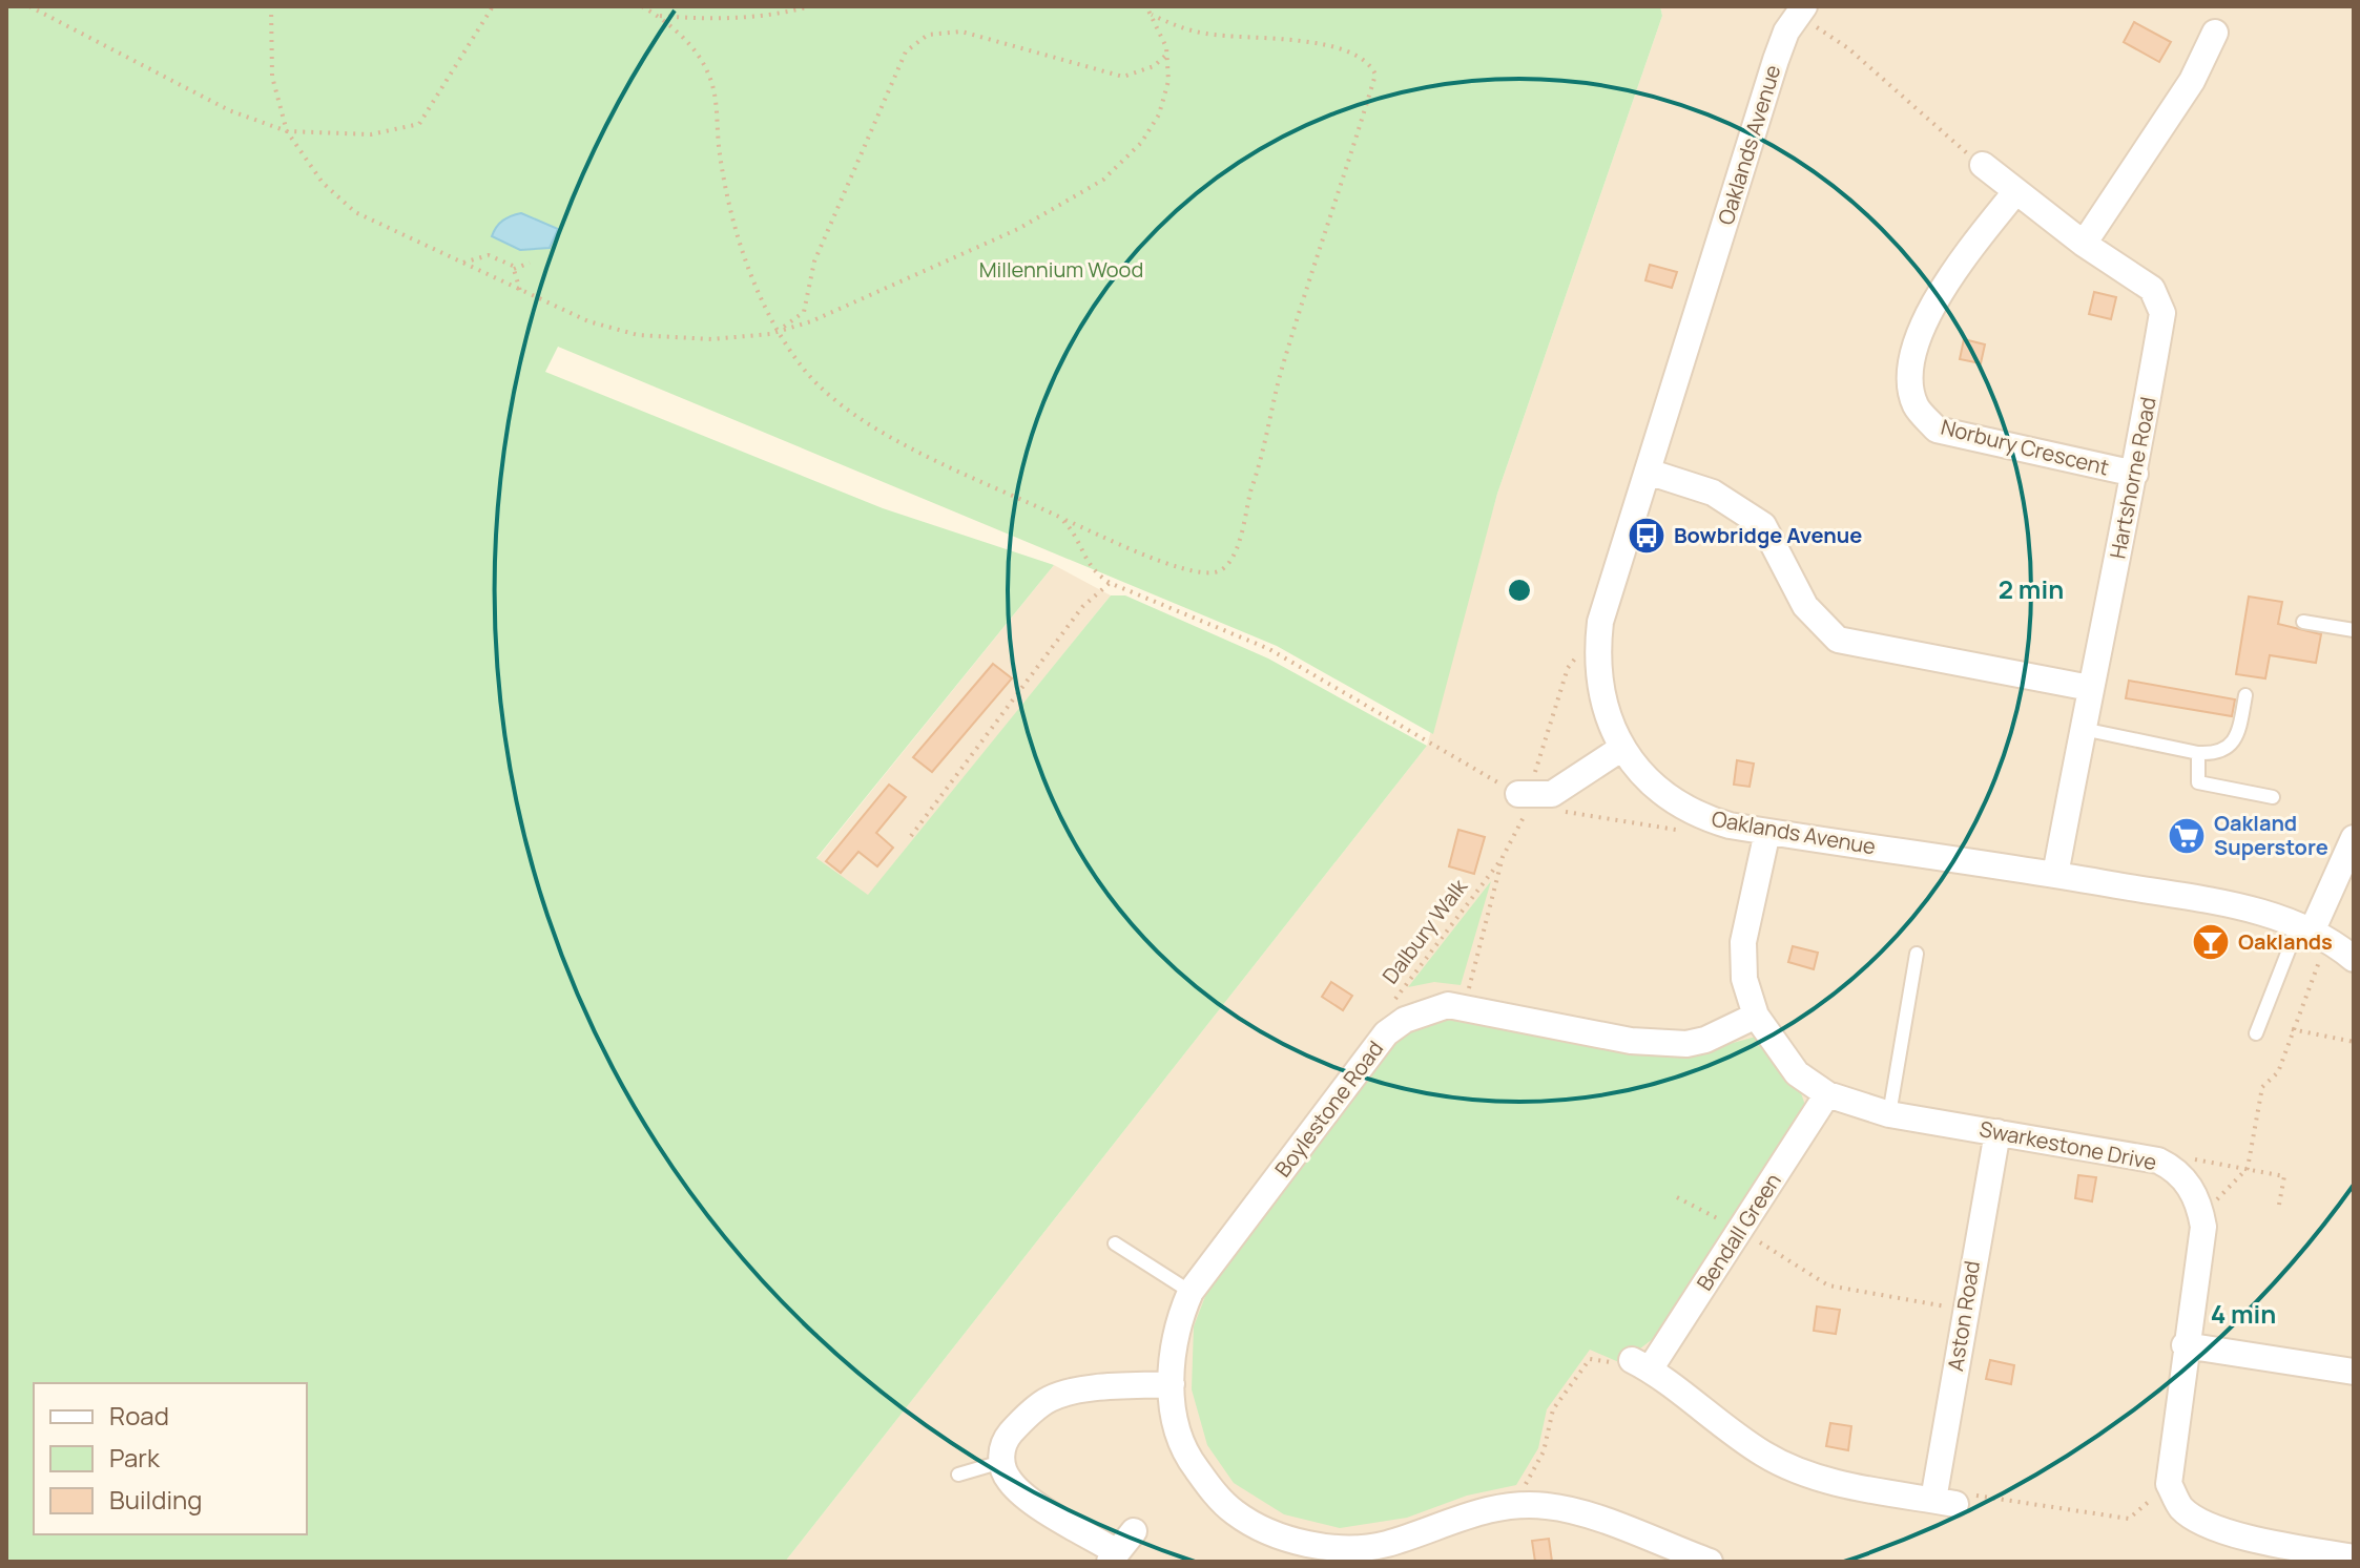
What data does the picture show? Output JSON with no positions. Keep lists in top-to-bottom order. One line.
{"streets":{"street":["Oaklands Avenue","Norbury Crescent","Hartshorne Road","Boylestone Road","Swarkestone Drive","Bendall Green","Aston Road"],"path":["Dalbury Walk"]},"crossings":[["Oaklands Avenue","Hartshorne Road"],["Oaklands Avenue","Swarkestone Drive"],["Norbury Crescent","Hartshorne Road"],["Dalbury Walk","Boylestone Road"],["Boylestone Road","Swarkestone Drive"],["Swarkestone Drive","Bendall Green"],["Swarkestone Drive","Aston Road"]],"parks":["Millennium Wood"],"places":{"bus stop":["Bowbridge Avenue"],"supermarket":["Oakland Superstore"],"bar":["Oaklands"]},"legend":["Road","Park","Building"],"rings":["2 min","4 min"]}
